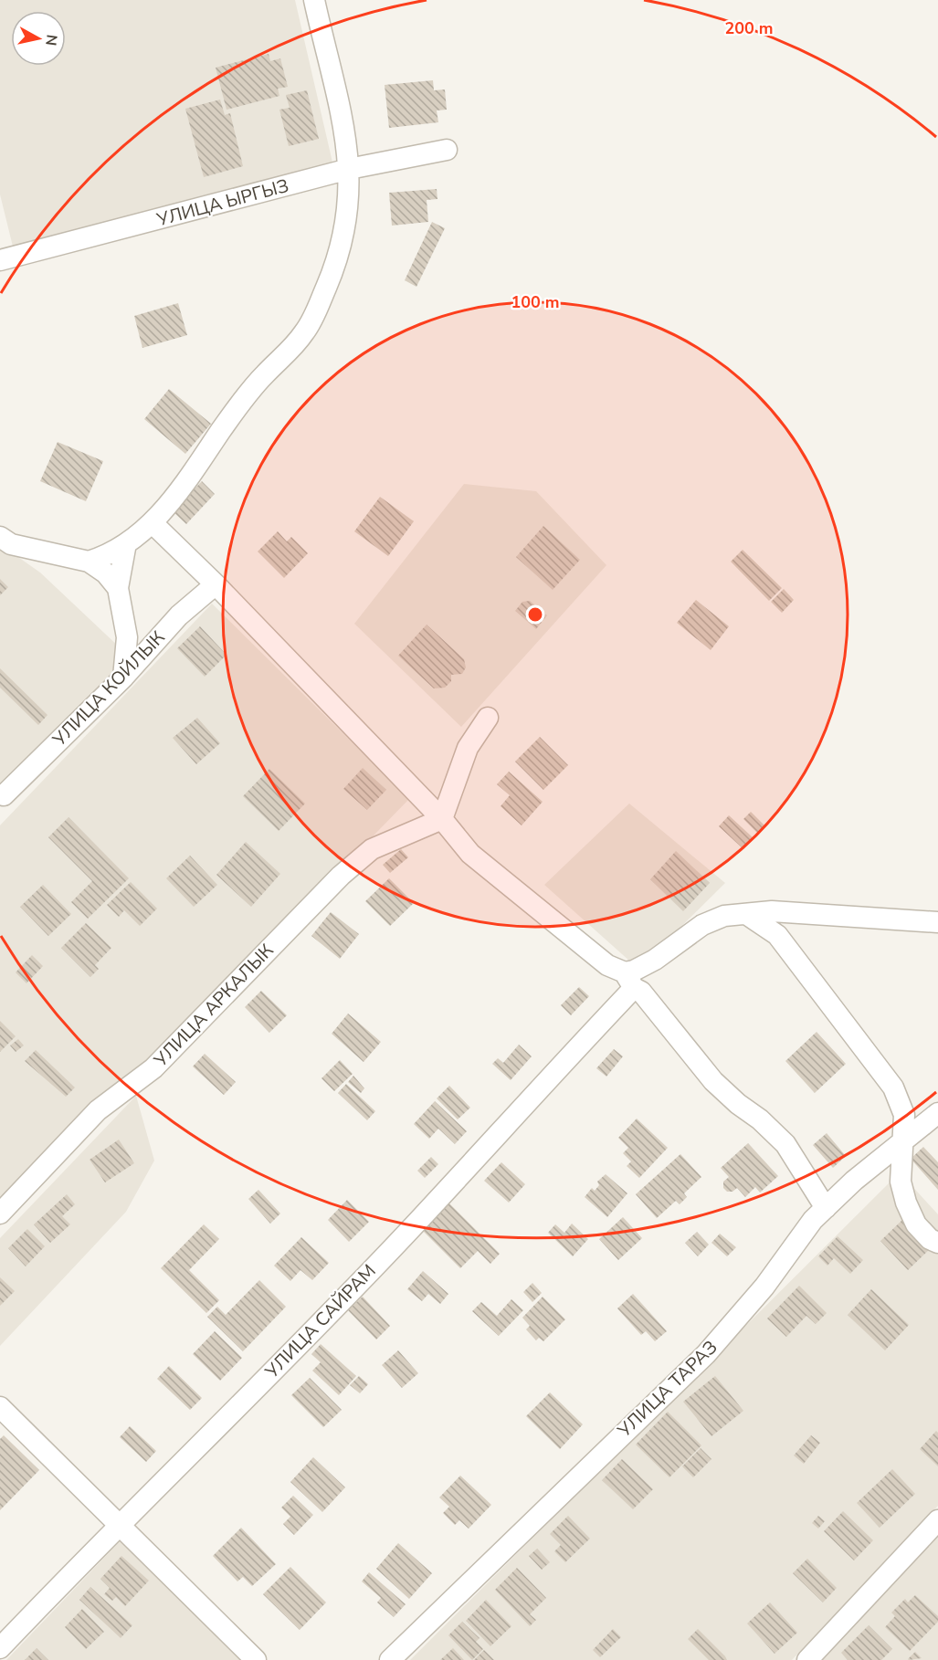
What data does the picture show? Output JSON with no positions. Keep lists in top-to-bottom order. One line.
{"streets":{"street":["УЛИЦА ЫРГЫЗ","УЛИЦА КОЙЛЫК","УЛИЦА АРКАЛЫК","УЛИЦА САЙРАМ","УЛИЦА ТАРАЗ"]},"north":"right","rings":["200 m","100 m"]}
